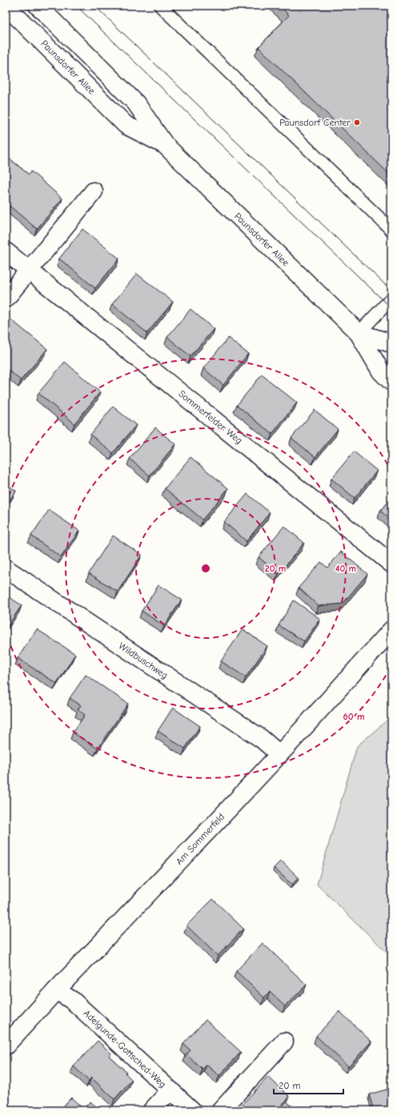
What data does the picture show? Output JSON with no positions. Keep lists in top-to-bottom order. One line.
{"streets":{"street":["Paunsdorfer Allee","Sommerfelder Weg","Wildbuschweg","Am Sommerfeld","Adelgunde-Gottsched-Weg"]},"crossings":[["Wildbuschweg","Am Sommerfeld"],["Am Sommerfeld","Adelgunde-Gottsched-Weg"]],"places":["Paunsdorf Center"],"scale_bar":"20 m","rings":["20 m","40 m","60 m"]}
